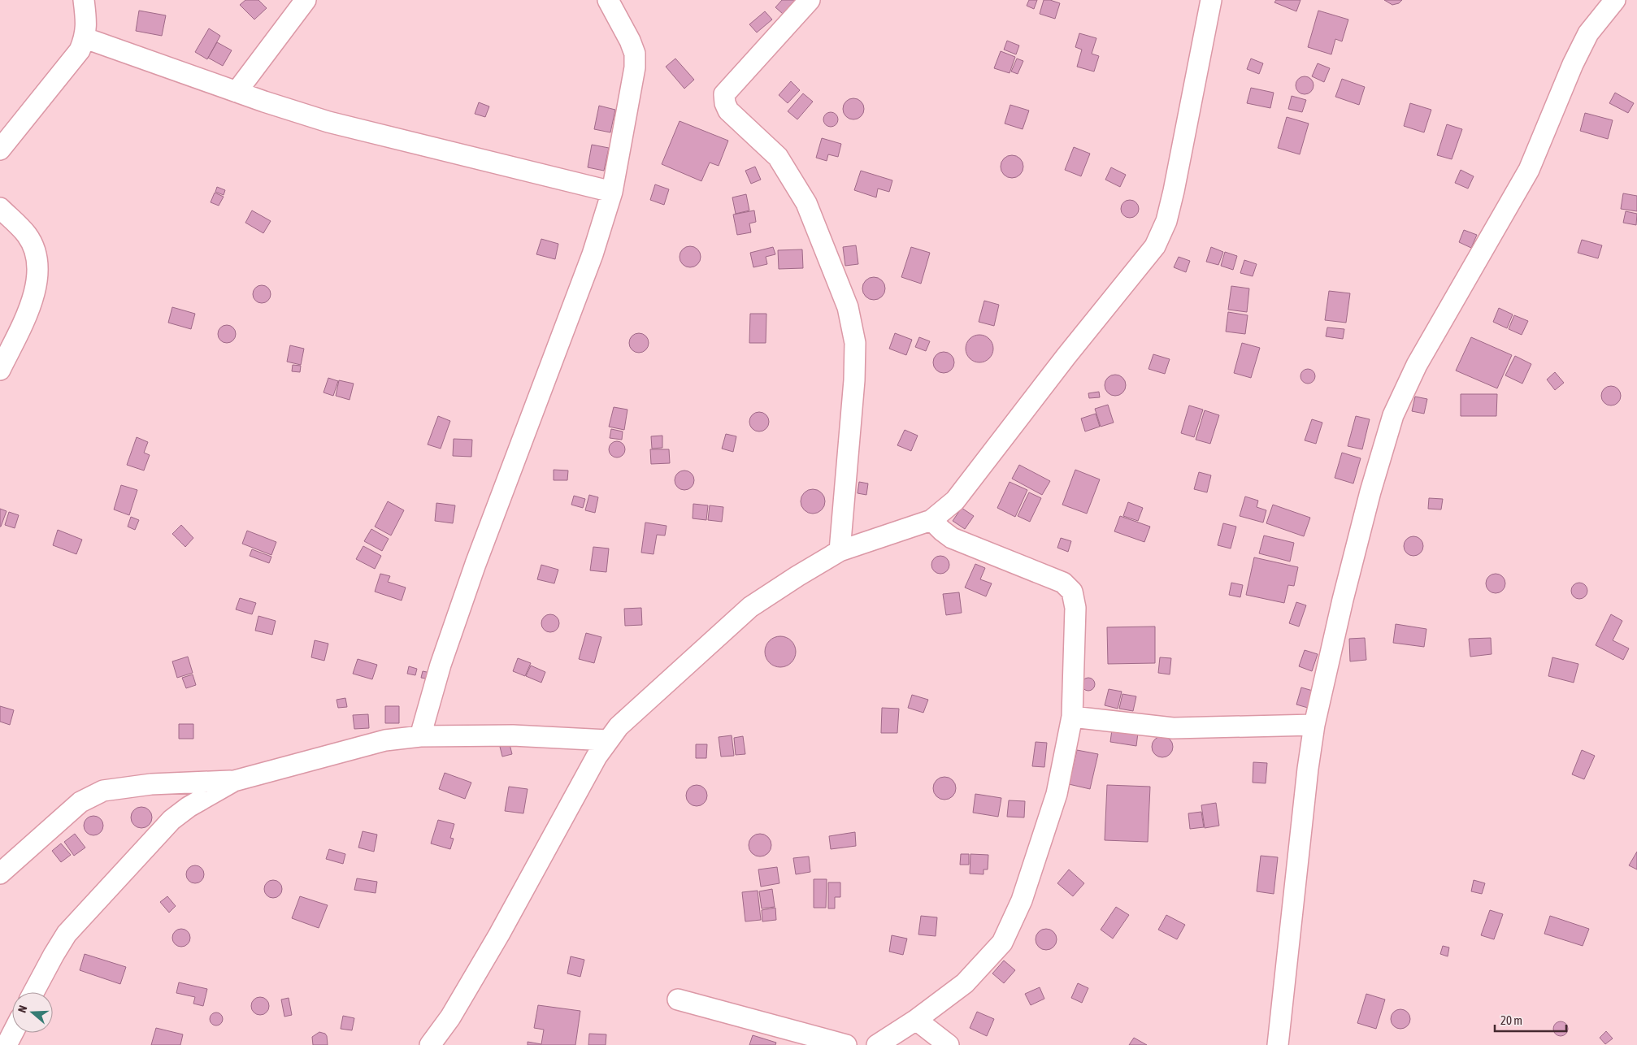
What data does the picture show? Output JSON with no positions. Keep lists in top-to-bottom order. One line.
{"scale_bar":"20 m","north":"left"}
